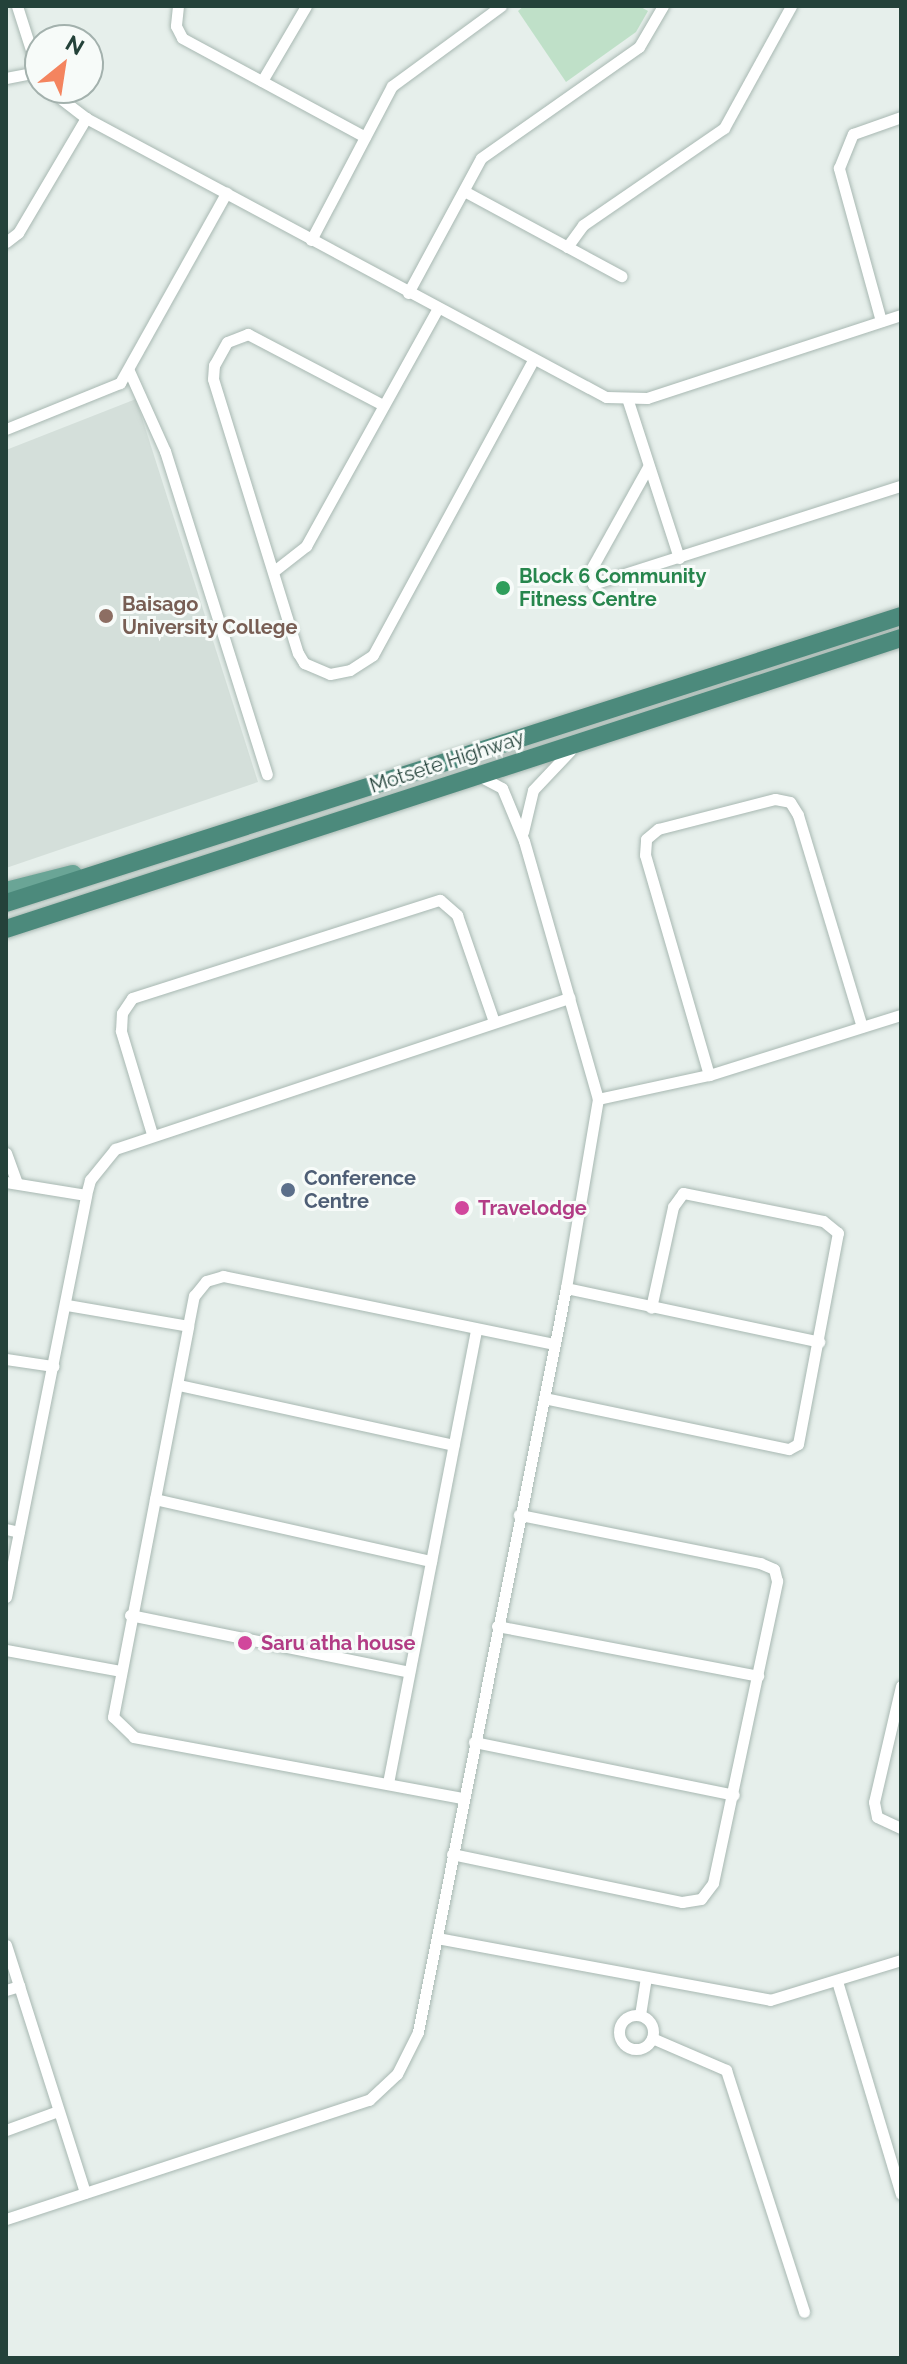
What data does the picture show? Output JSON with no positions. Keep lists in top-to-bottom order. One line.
{"streets":{"highway":["Motsete Highway"]},"places":["Block 6 Community Fitness Centre","Baisago University College","Conference Centre","Travelodge","Saru atha house"],"north":"top right"}
